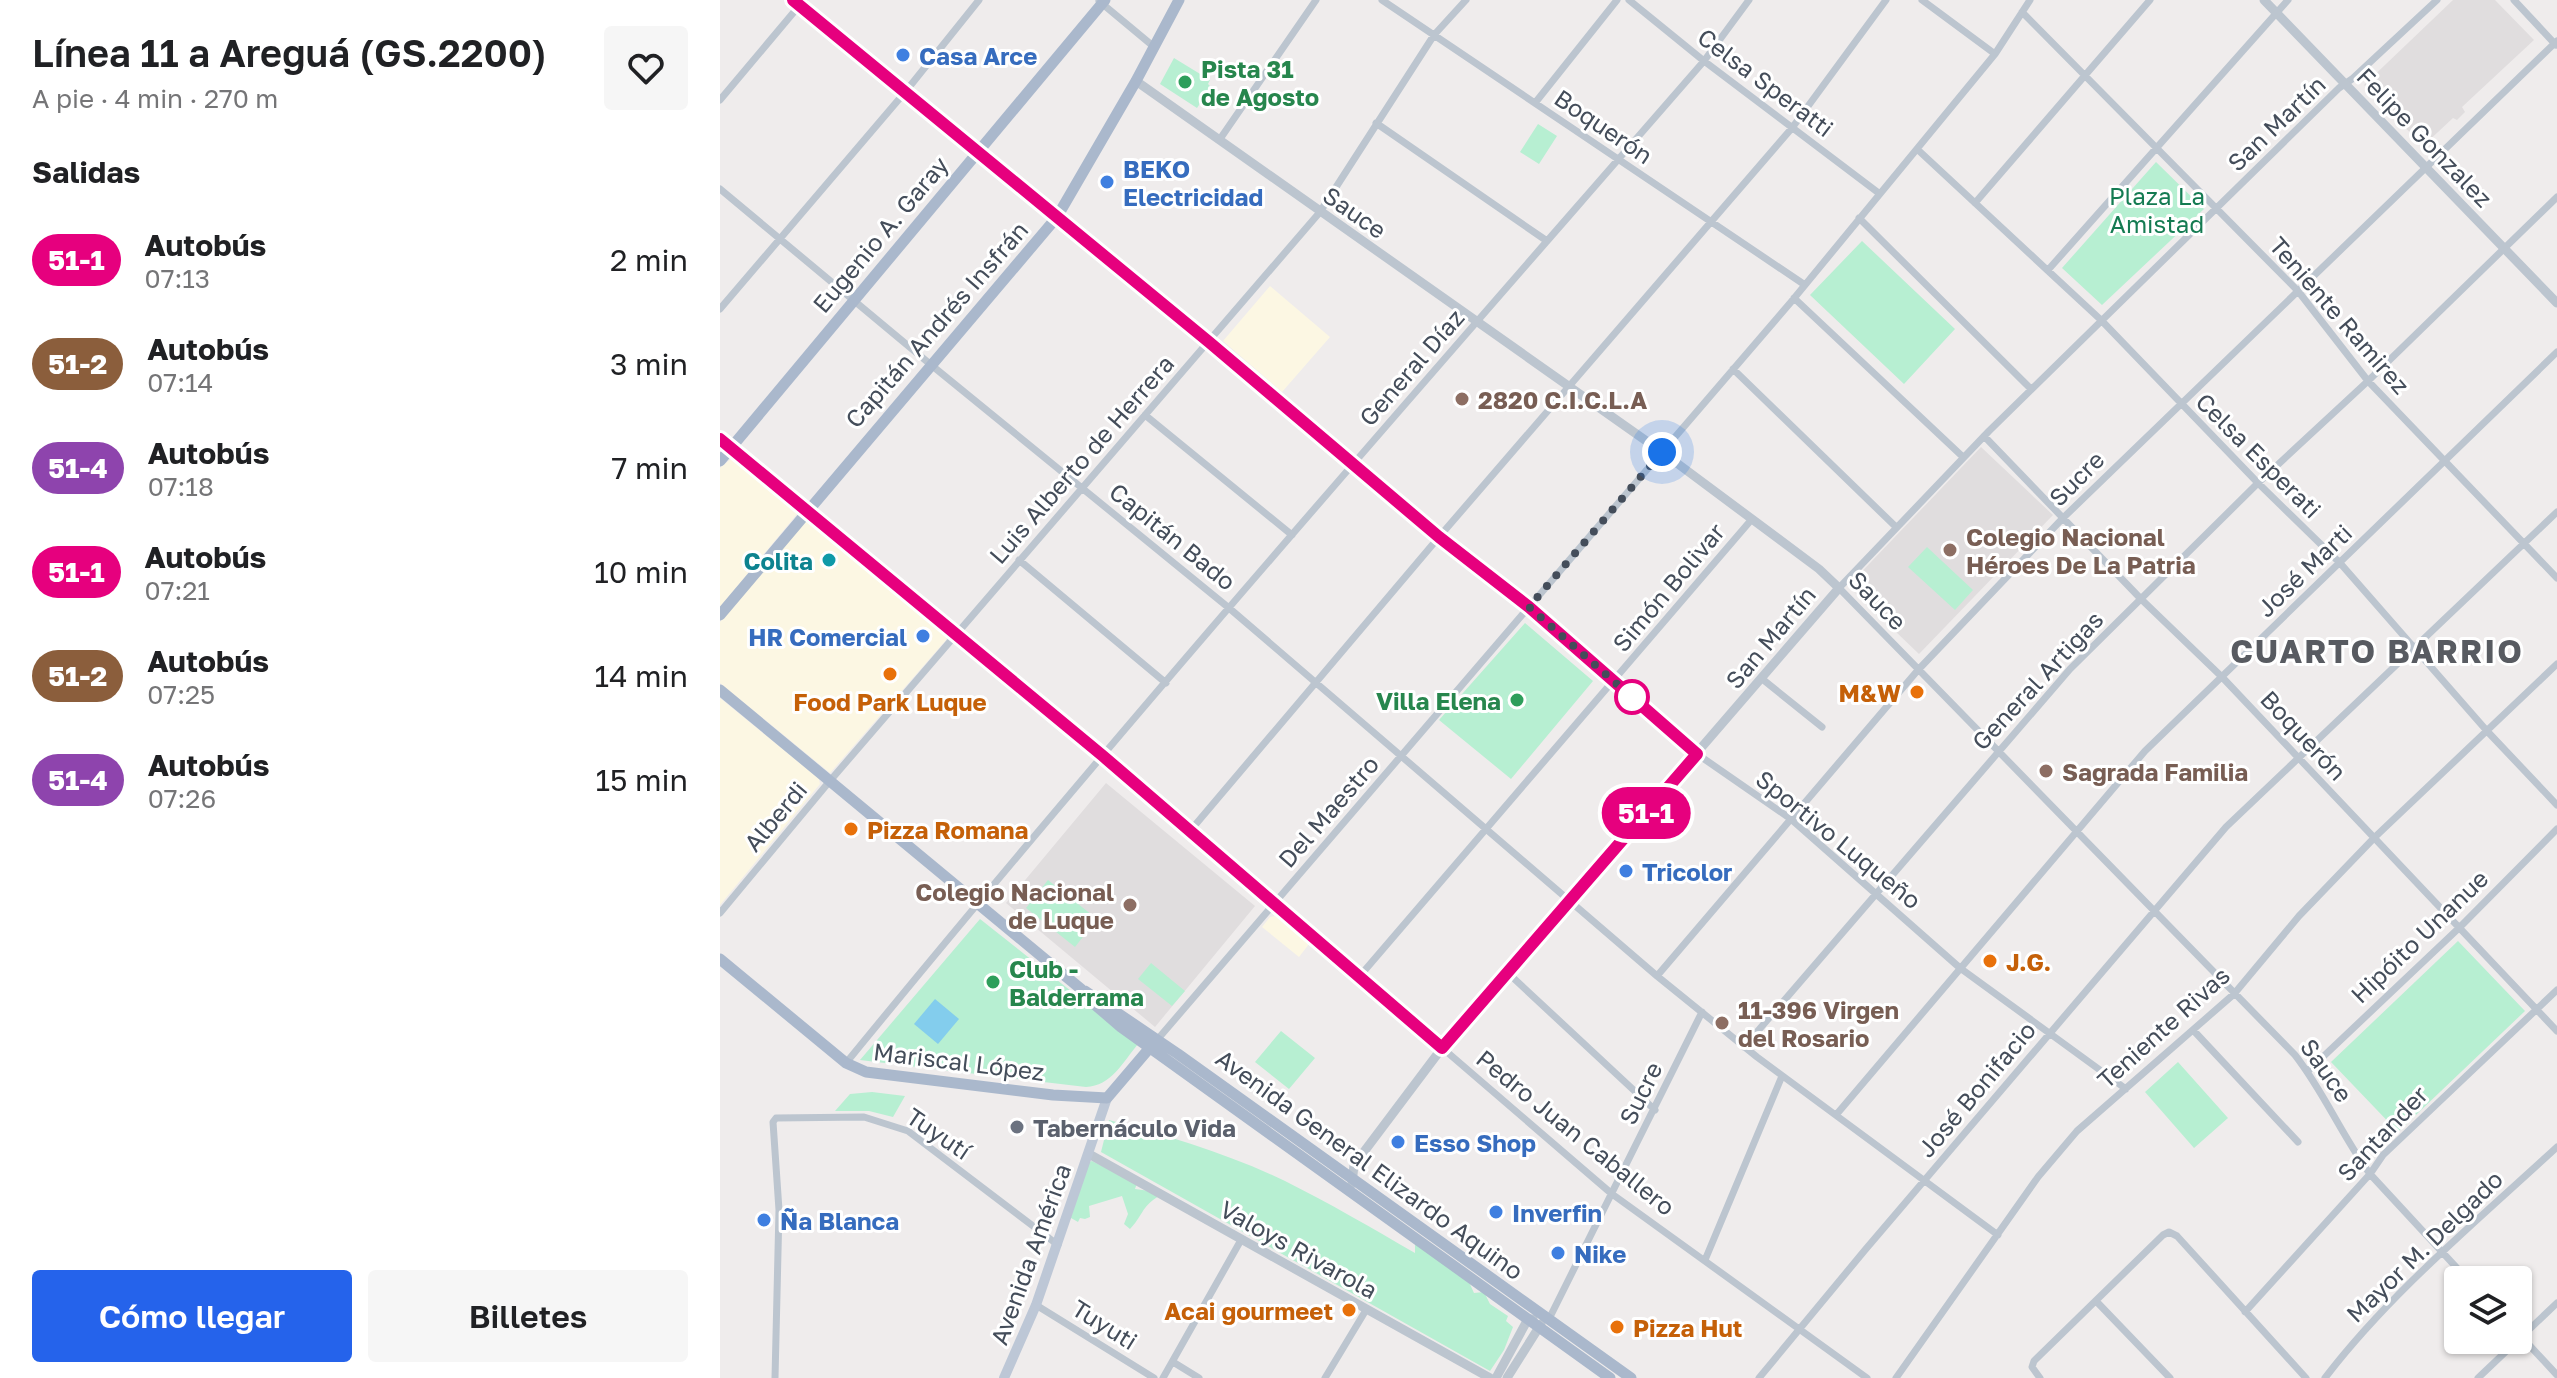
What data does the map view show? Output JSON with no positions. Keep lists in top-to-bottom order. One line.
{"streets":{"main road":["Eugenio A. Garay","Capitán Andrés Insfrán","Mariscal López","Avenida General Elizardo Aquino","Avenida América"],"street":["Celsa Speratti","San Martín","Boquerón","Felipe Gonzalez","Sauce","Teniente Ramirez","General Díaz","Celsa Esperati","Luis Alberto de Herrera","Sucre","Capitán Bado","José Marti","Simón Bolivar","General Artigas","Del Maestro","Alberdi","Sportivo Luqueño","Hipóito Unanue","Teniente Rivas","José Bonifacio","Pedro Juan Caballero","Tuyutí","Santander","Mayor M. Delgado","Valoys Rivarola","Tuyuti"]},"crossings":[["Celsa Speratti","General Díaz"],["Celsa Speratti","Del Maestro"],["San Martín","Boquerón"],["San Martín","Felipe Gonzalez"],["San Martín","Sauce"],["San Martín","Teniente Ramirez"],["San Martín","Celsa Esperati"],["San Martín","Capitán Bado"],["San Martín","Sportivo Luqueño"],["San Martín","Pedro Juan Caballero"],["San Martín","Avenida General Elizardo Aquino"],["Boquerón","General Díaz"],["Boquerón","Luis Alberto de Herrera"],["Boquerón","Sucre"],["Boquerón","José Marti"],["Boquerón","General Artigas"],["Boquerón","Del Maestro"],["Boquerón","Hipóito Unanue"],["Boquerón","Teniente Rivas"],["Boquerón","José Bonifacio"],["Boquerón","Santander"],["Felipe Gonzalez","Sucre"],["Felipe Gonzalez","General Artigas"],["Sauce","Capitán Andrés Insfrán"],["Sauce","General Díaz"],["Sauce","Luis Alberto de Herrera"],["Sauce","Sucre"],["Sauce","José Marti"],["Sauce","Simón Bolivar"],["Sauce","General Artigas"],["Sauce","Del Maestro"],["Sauce","Hipóito Unanue"],["Sauce","Teniente Rivas"],["Sauce","José Bonifacio"],["Sauce","Santander"],["Sauce","Mayor M. Delgado"],["Eugenio A. Garay","Capitán Bado"],["Eugenio A. Garay","Sportivo Luqueño"],["Eugenio A. Garay","Pedro Juan Caballero"],["Teniente Ramirez","Sucre"],["Teniente Ramirez","José Marti"],["Teniente Ramirez","General Artigas"],["Teniente Ramirez","Del Maestro"],["Teniente Ramirez","José Bonifacio"],["Capitán Andrés Insfrán","Capitán Bado"],["Capitán Andrés Insfrán","Sportivo Luqueño"],["Capitán Andrés Insfrán","Pedro Juan Caballero"],["General Díaz","Capitán Bado"],["General Díaz","Sportivo Luqueño"],["General Díaz","Mariscal López"],["General Díaz","Pedro Juan Caballero"],["General Díaz","Avenida General Elizardo Aquino"],["Celsa Esperati","Sucre"],["Celsa Esperati","José Marti"],["Celsa Esperati","General Artigas"],["Celsa Esperati","Del Maestro"],["Celsa Esperati","Teniente Rivas"],["Celsa Esperati","José Bonifacio"],["Luis Alberto de Herrera","Capitán Bado"],["Luis Alberto de Herrera","Alberdi"],["Luis Alberto de Herrera","Sportivo Luqueño"],["Luis Alberto de Herrera","Pedro Juan Caballero"],["Luis Alberto de Herrera","Avenida General Elizardo Aquino"],["Sucre","Capitán Bado"],["Sucre","Sportivo Luqueño"],["Sucre","Pedro Juan Caballero"],["Sucre","Avenida General Elizardo Aquino"],["Capitán Bado","José Marti"],["Capitán Bado","Simón Bolivar"],["Capitán Bado","General Artigas"],["Capitán Bado","Del Maestro"],["Capitán Bado","Teniente Rivas"],["Capitán Bado","José Bonifacio"],["José Marti","Sportivo Luqueño"],["Simón Bolivar","Sportivo Luqueño"],["Simón Bolivar","Pedro Juan Caballero"],["General Artigas","Sportivo Luqueño"],["Del Maestro","Sportivo Luqueño"],["Del Maestro","Pedro Juan Caballero"],["Del Maestro","Avenida General Elizardo Aquino"],["Alberdi","Avenida General Elizardo Aquino"],["Sportivo Luqueño","Teniente Rivas"],["Sportivo Luqueño","José Bonifacio"],["Mariscal López","Avenida América"],["José Bonifacio","Pedro Juan Caballero"],["Tuyutí","Avenida América"],["Valoys Rivarola","Avenida América"],["Avenida América","Tuyuti"]],"districts":["CUARTO BARRIO"],"parks":["Plaza La Amistad"],"places":["Casa Arce","Pista 31 de Agosto","BEKO Electricidad","2820 C.I.C.L.A","Colegio Nacional Héroes De La Patria","Colita","HR Comercial","Food Park Luque","M&W","Villa Elena","Sagrada Familia","Pizza Romana","Tricolor","Colegio Nacional de Luque","J.G.","Club - Balderrama","11-396 Virgen del Rosario","Tabernáculo Vida","Esso Shop","Inverfin","Ña Blanca","Nike","Acai gourmeet","Pizza Hut"],"lines":["bus line 51-1"],"page":{"heading":[["Línea 11 a Areguá (GS.2200)","A pie · 4 min · 270 m"],"Salidas"],"on_map":"51-1","list":[{"mark":"51-1","name":"Autobús","note":"07:13","value":"2 min"},{"mark":"51-2","name":"Autobús","note":"07:14","value":"3 min"},{"mark":"51-4","name":"Autobús","note":"07:18","value":"7 min"},{"mark":"51-1","name":"Autobús","note":"07:21","value":"10 min"},{"mark":"51-2","name":"Autobús","note":"07:25","value":"14 min"},{"mark":"51-4","name":"Autobús","note":"07:26","value":"15 min"}],"buttons":["Cómo llegar","Billetes"]}}
